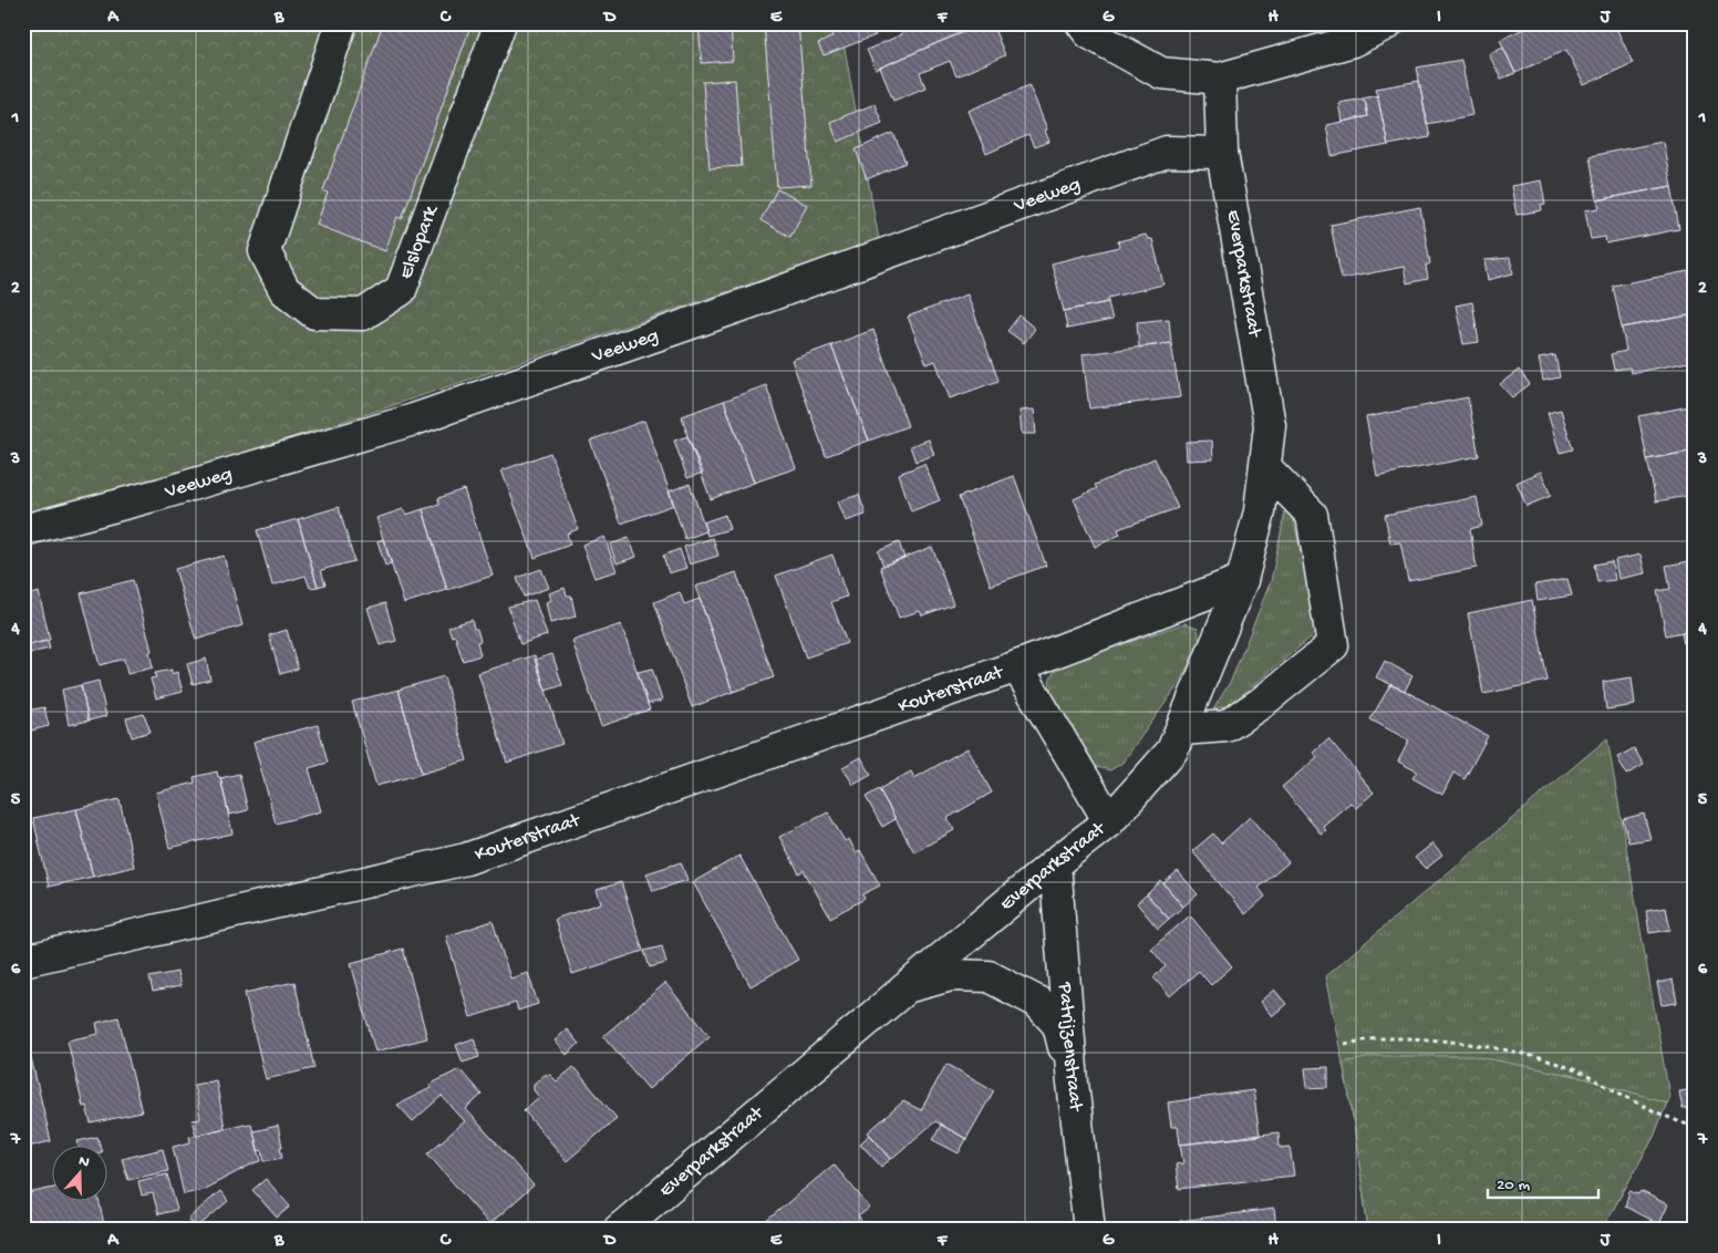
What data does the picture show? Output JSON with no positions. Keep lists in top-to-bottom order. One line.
{"streets":{"street":["Veeweg","Elslopark","Everparkstraat","Kouterstraat","Patrijzenstraat"]},"crossings":[["Veeweg","Everparkstraat"],["Everparkstraat","Kouterstraat"],["Everparkstraat","Patrijzenstraat"]],"scale_bar":"20 m","north":"top","grid":{"columns":["A","B","C","D","E","F","G","H","I","J"],"rows":["1","2","3","4","5","6","7"]}}
